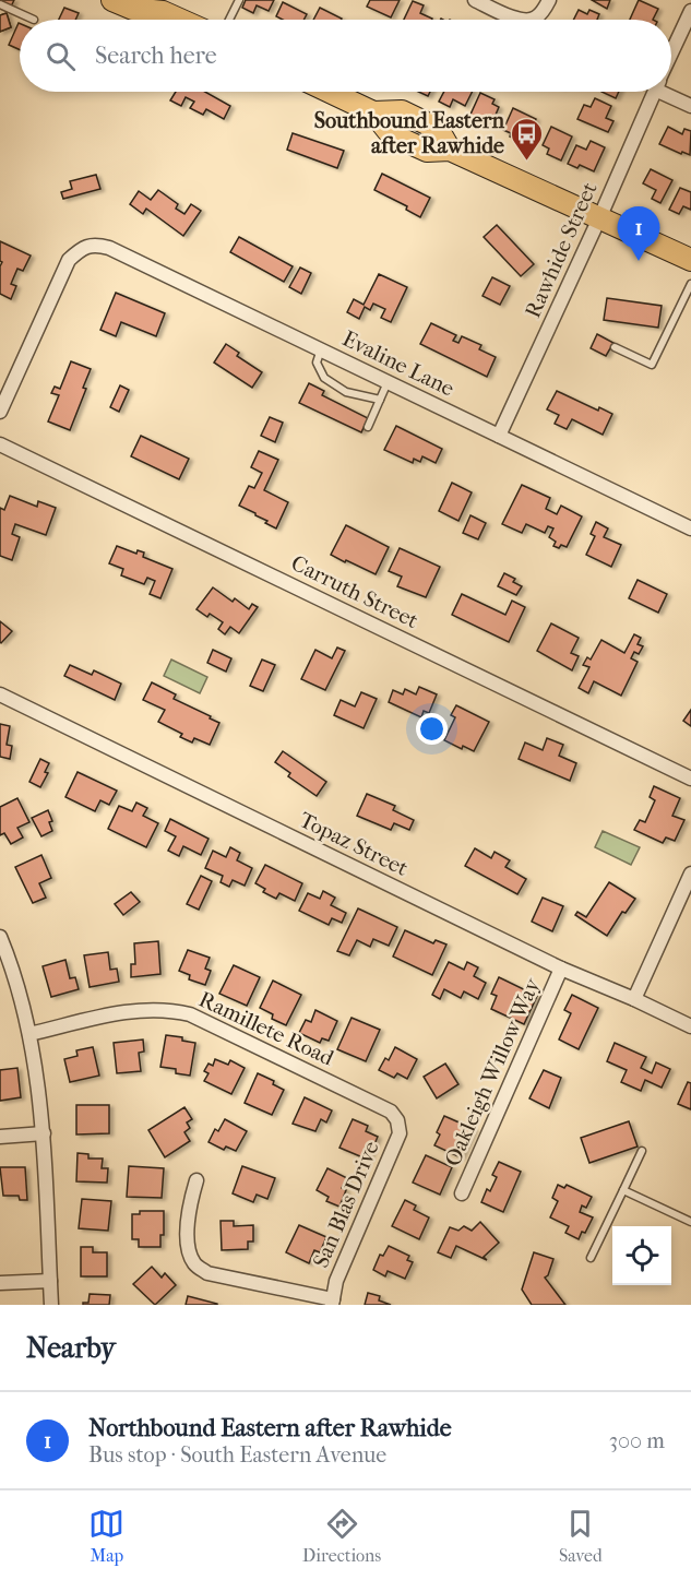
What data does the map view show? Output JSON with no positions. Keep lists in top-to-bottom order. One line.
{"streets":{"street":["Rawhide Street","Evaline Lane","Carruth Street","Topaz Street","Ramillete Road","Oakleigh Willow Way","San Blas Drive"]},"crossings":[["Rawhide Street","Evaline Lane"],["Topaz Street","Oakleigh Willow Way"],["Ramillete Road","San Blas Drive"]],"places":{"bus stop":["Southbound Eastern after Rawhide"]},"page":{"search":"Search here","pins":"1","heading":"Nearby","list":[{"mark":"1","name":"Northbound Eastern after Rawhide","note":"Bus stop · South Eastern Avenue","value":"300 m"}],"nav":["Map","Directions","Saved"]}}
